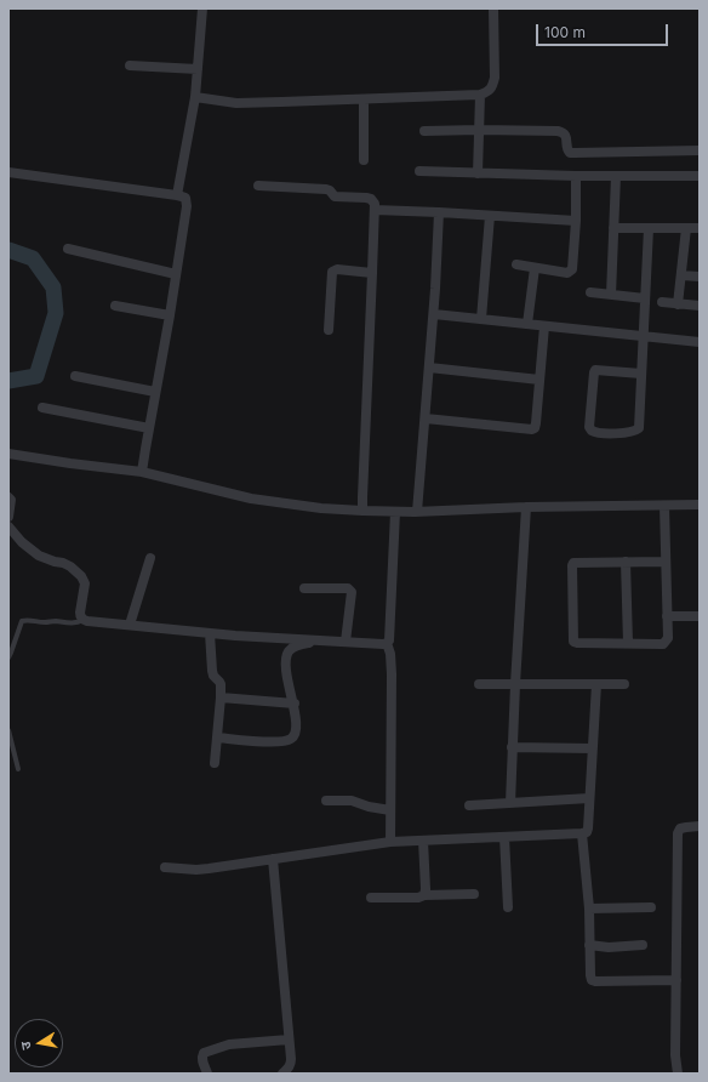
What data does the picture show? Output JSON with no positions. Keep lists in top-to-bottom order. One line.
{"scale_bar":"100 m","north":"left"}
